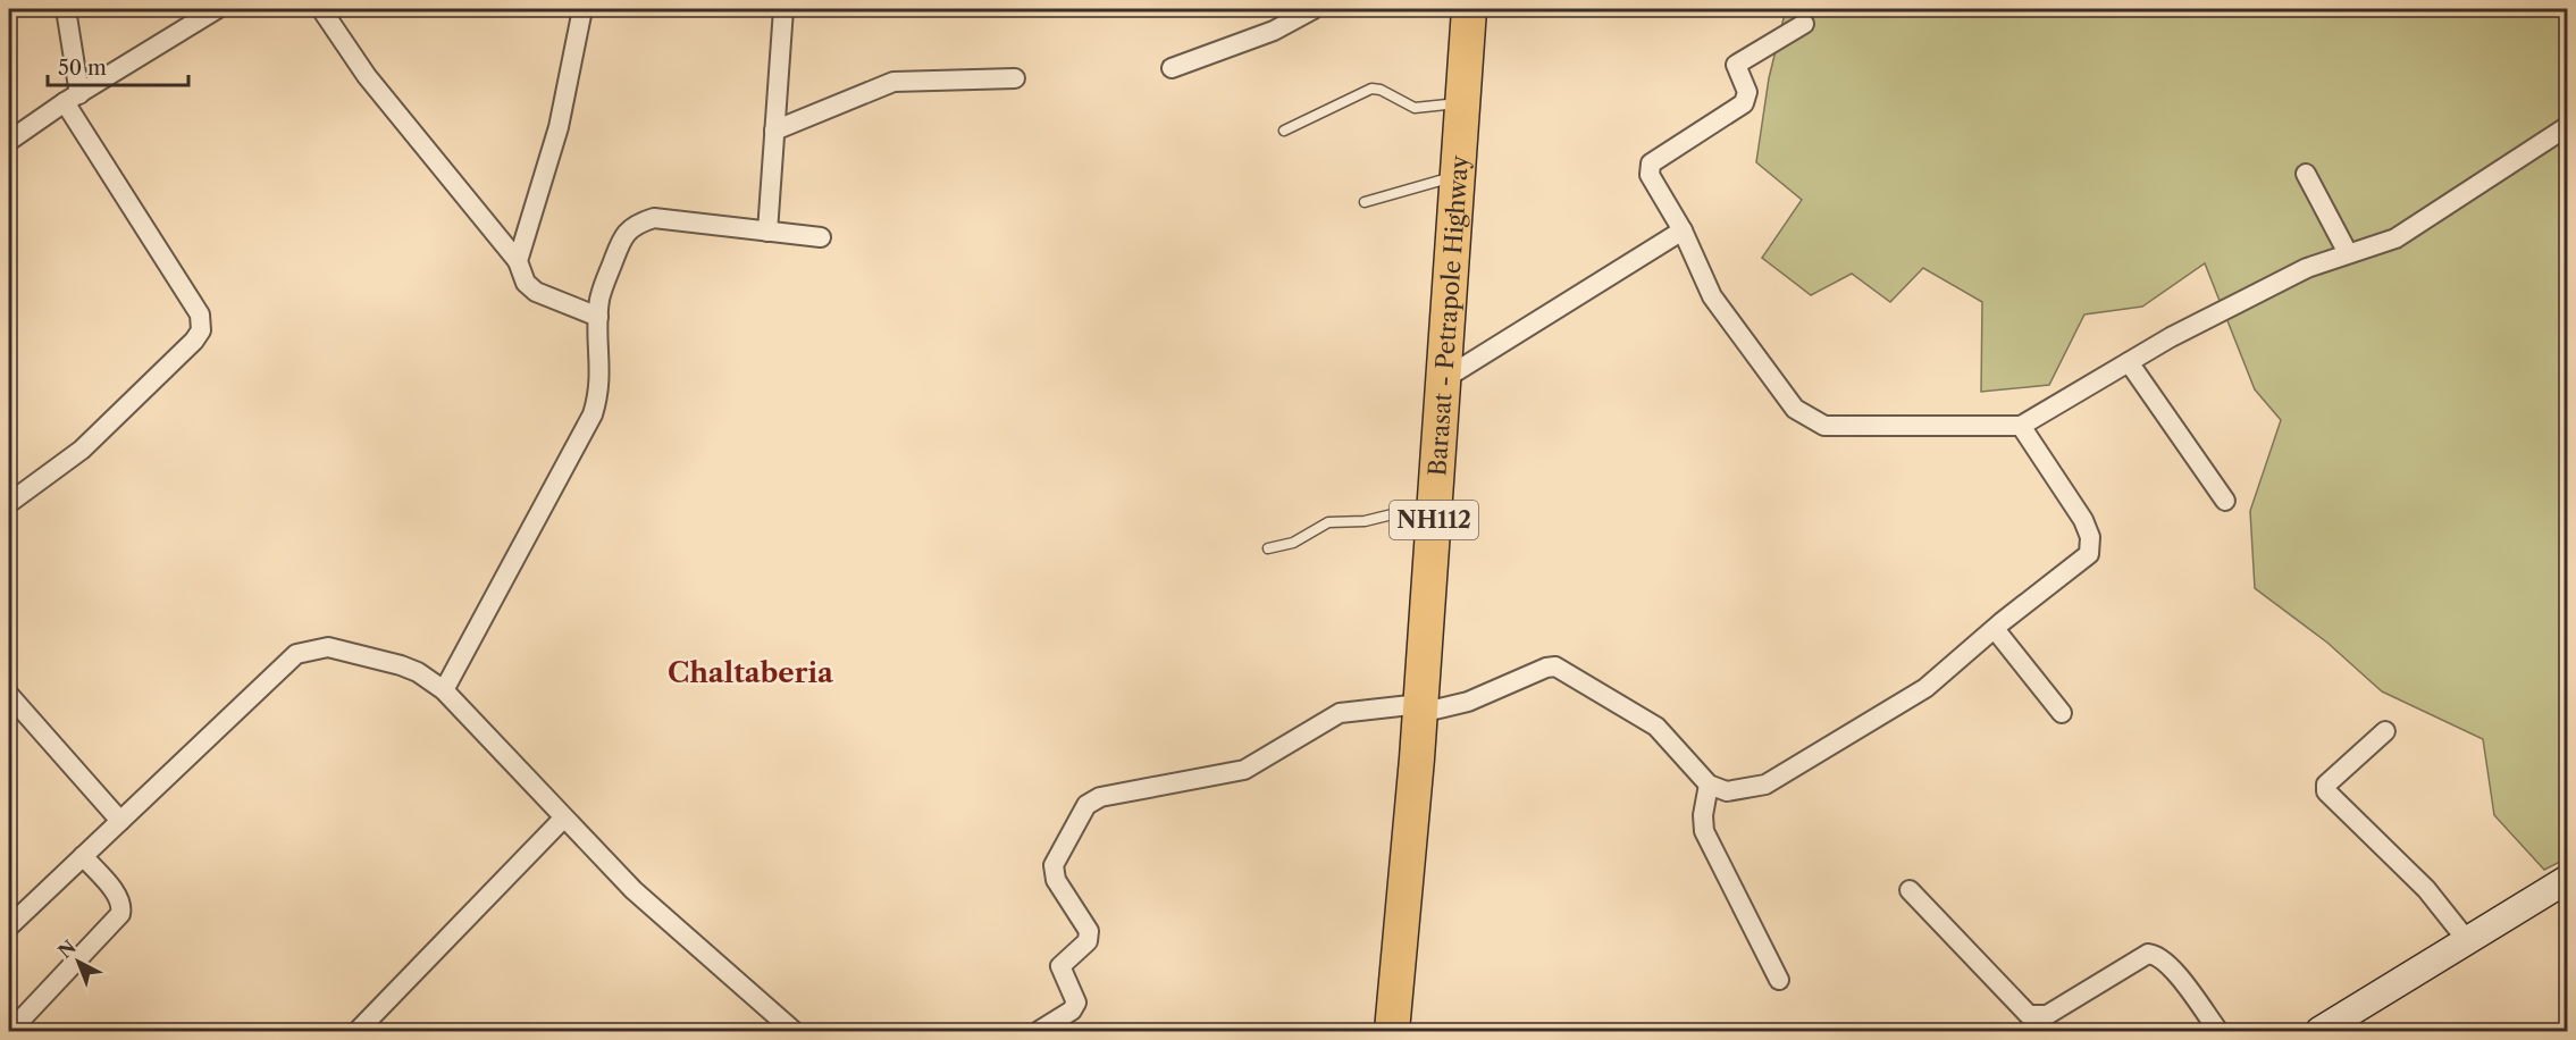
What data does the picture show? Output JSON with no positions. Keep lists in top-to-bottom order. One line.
{"streets":{"highway":["Barasat - Petrapole Highway","NH112"]},"districts":["Chaltaberia"],"scale_bar":"50 m","north":"top left"}
